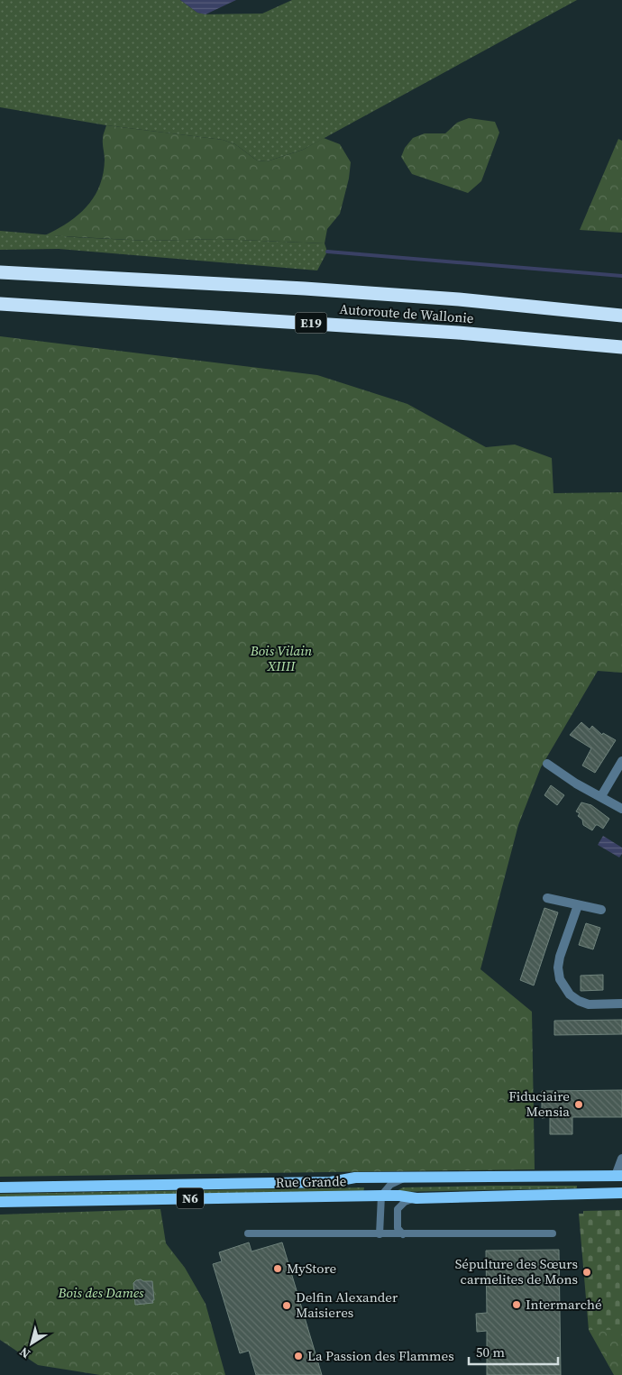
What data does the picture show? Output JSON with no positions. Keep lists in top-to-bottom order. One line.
{"streets":{"highway":["Autoroute de Wallonie","E19"],"main road":["Rue Grande","N6"]},"parks":["Bois Vilain XIIII","Bois des Dames"],"places":["Fiduciaire Mensia","MyStore","Sépulture des Sœurs carmelites de Mons","Intermarché","Delfin Alexander Maisieres","La Passion des Flammes"],"scale_bar":"50 m","north":"bottom left"}
